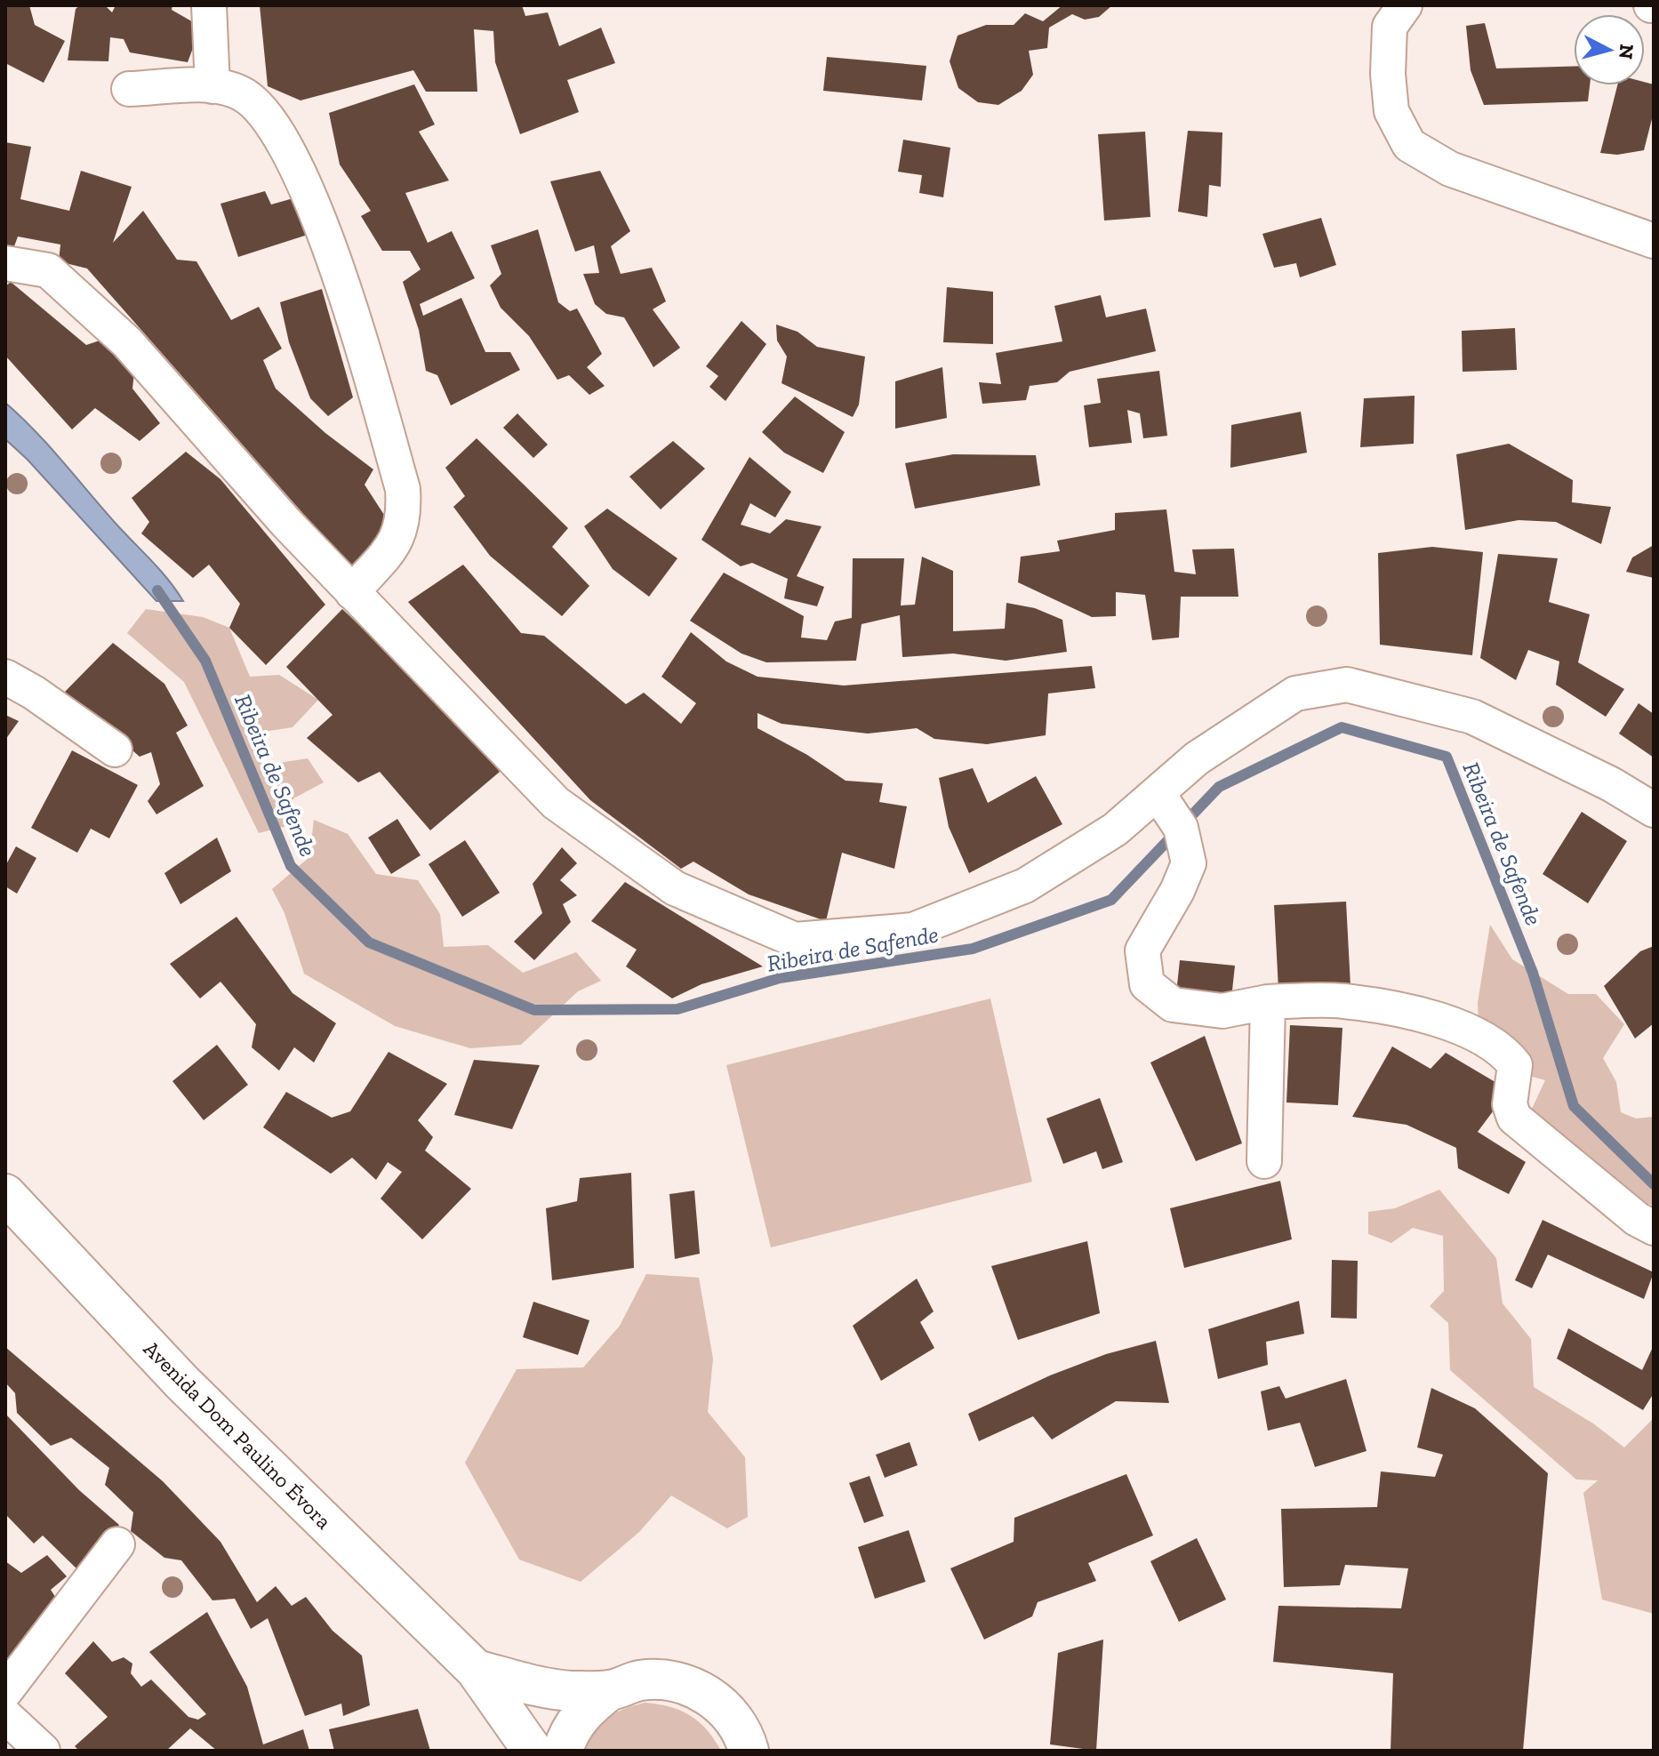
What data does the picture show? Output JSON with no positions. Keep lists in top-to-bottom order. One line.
{"streets":{"main road":["Avenida Dom Paulino Évora"]},"water":["Ribeira de Safende"],"north":"right"}
